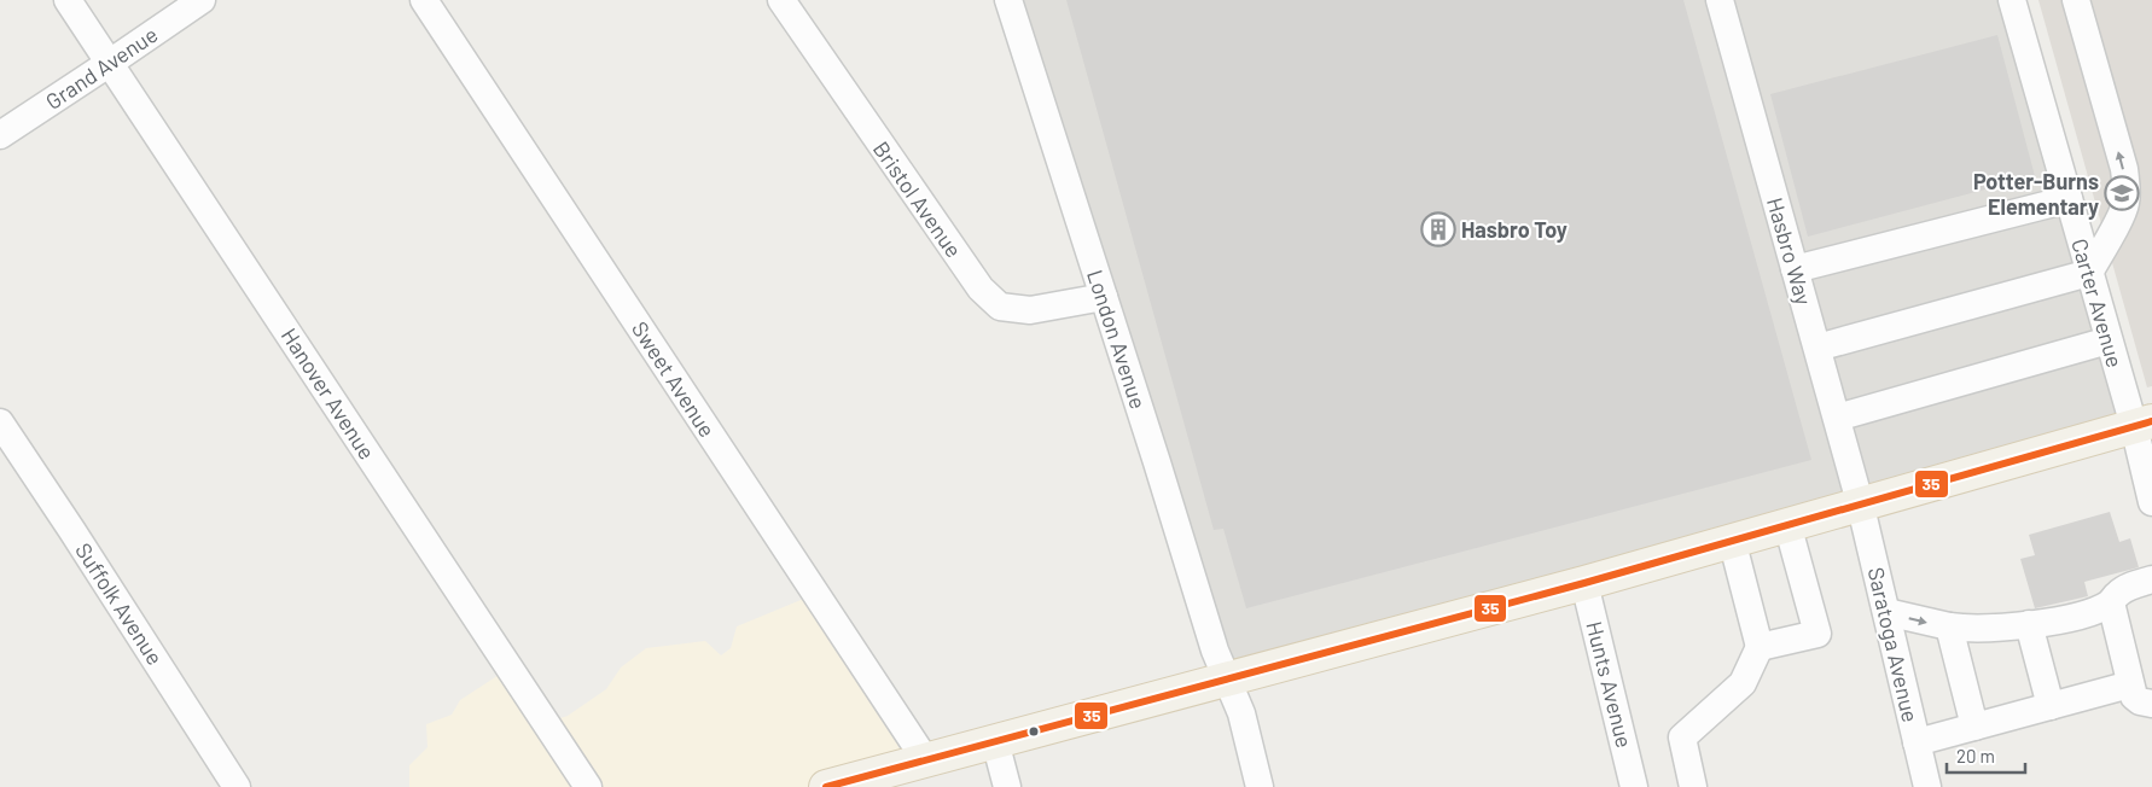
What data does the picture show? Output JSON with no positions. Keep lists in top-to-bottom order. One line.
{"streets":{"street":["Grand Avenue","Bristol Avenue","Hasbro Way","Carter Avenue","London Avenue","Sweet Avenue","Hanover Avenue","Suffolk Avenue","Saratoga Avenue","Hunts Avenue"]},"crossings":[["Grand Avenue","Hanover Avenue"],["Bristol Avenue","London Avenue"],["Hasbro Way","Saratoga Avenue"]],"places":{"school or university":["Potter-Burns Elementary"],"building":["Hasbro Toy"]},"lines":["transit line 35"],"scale_bar":"20 m"}
